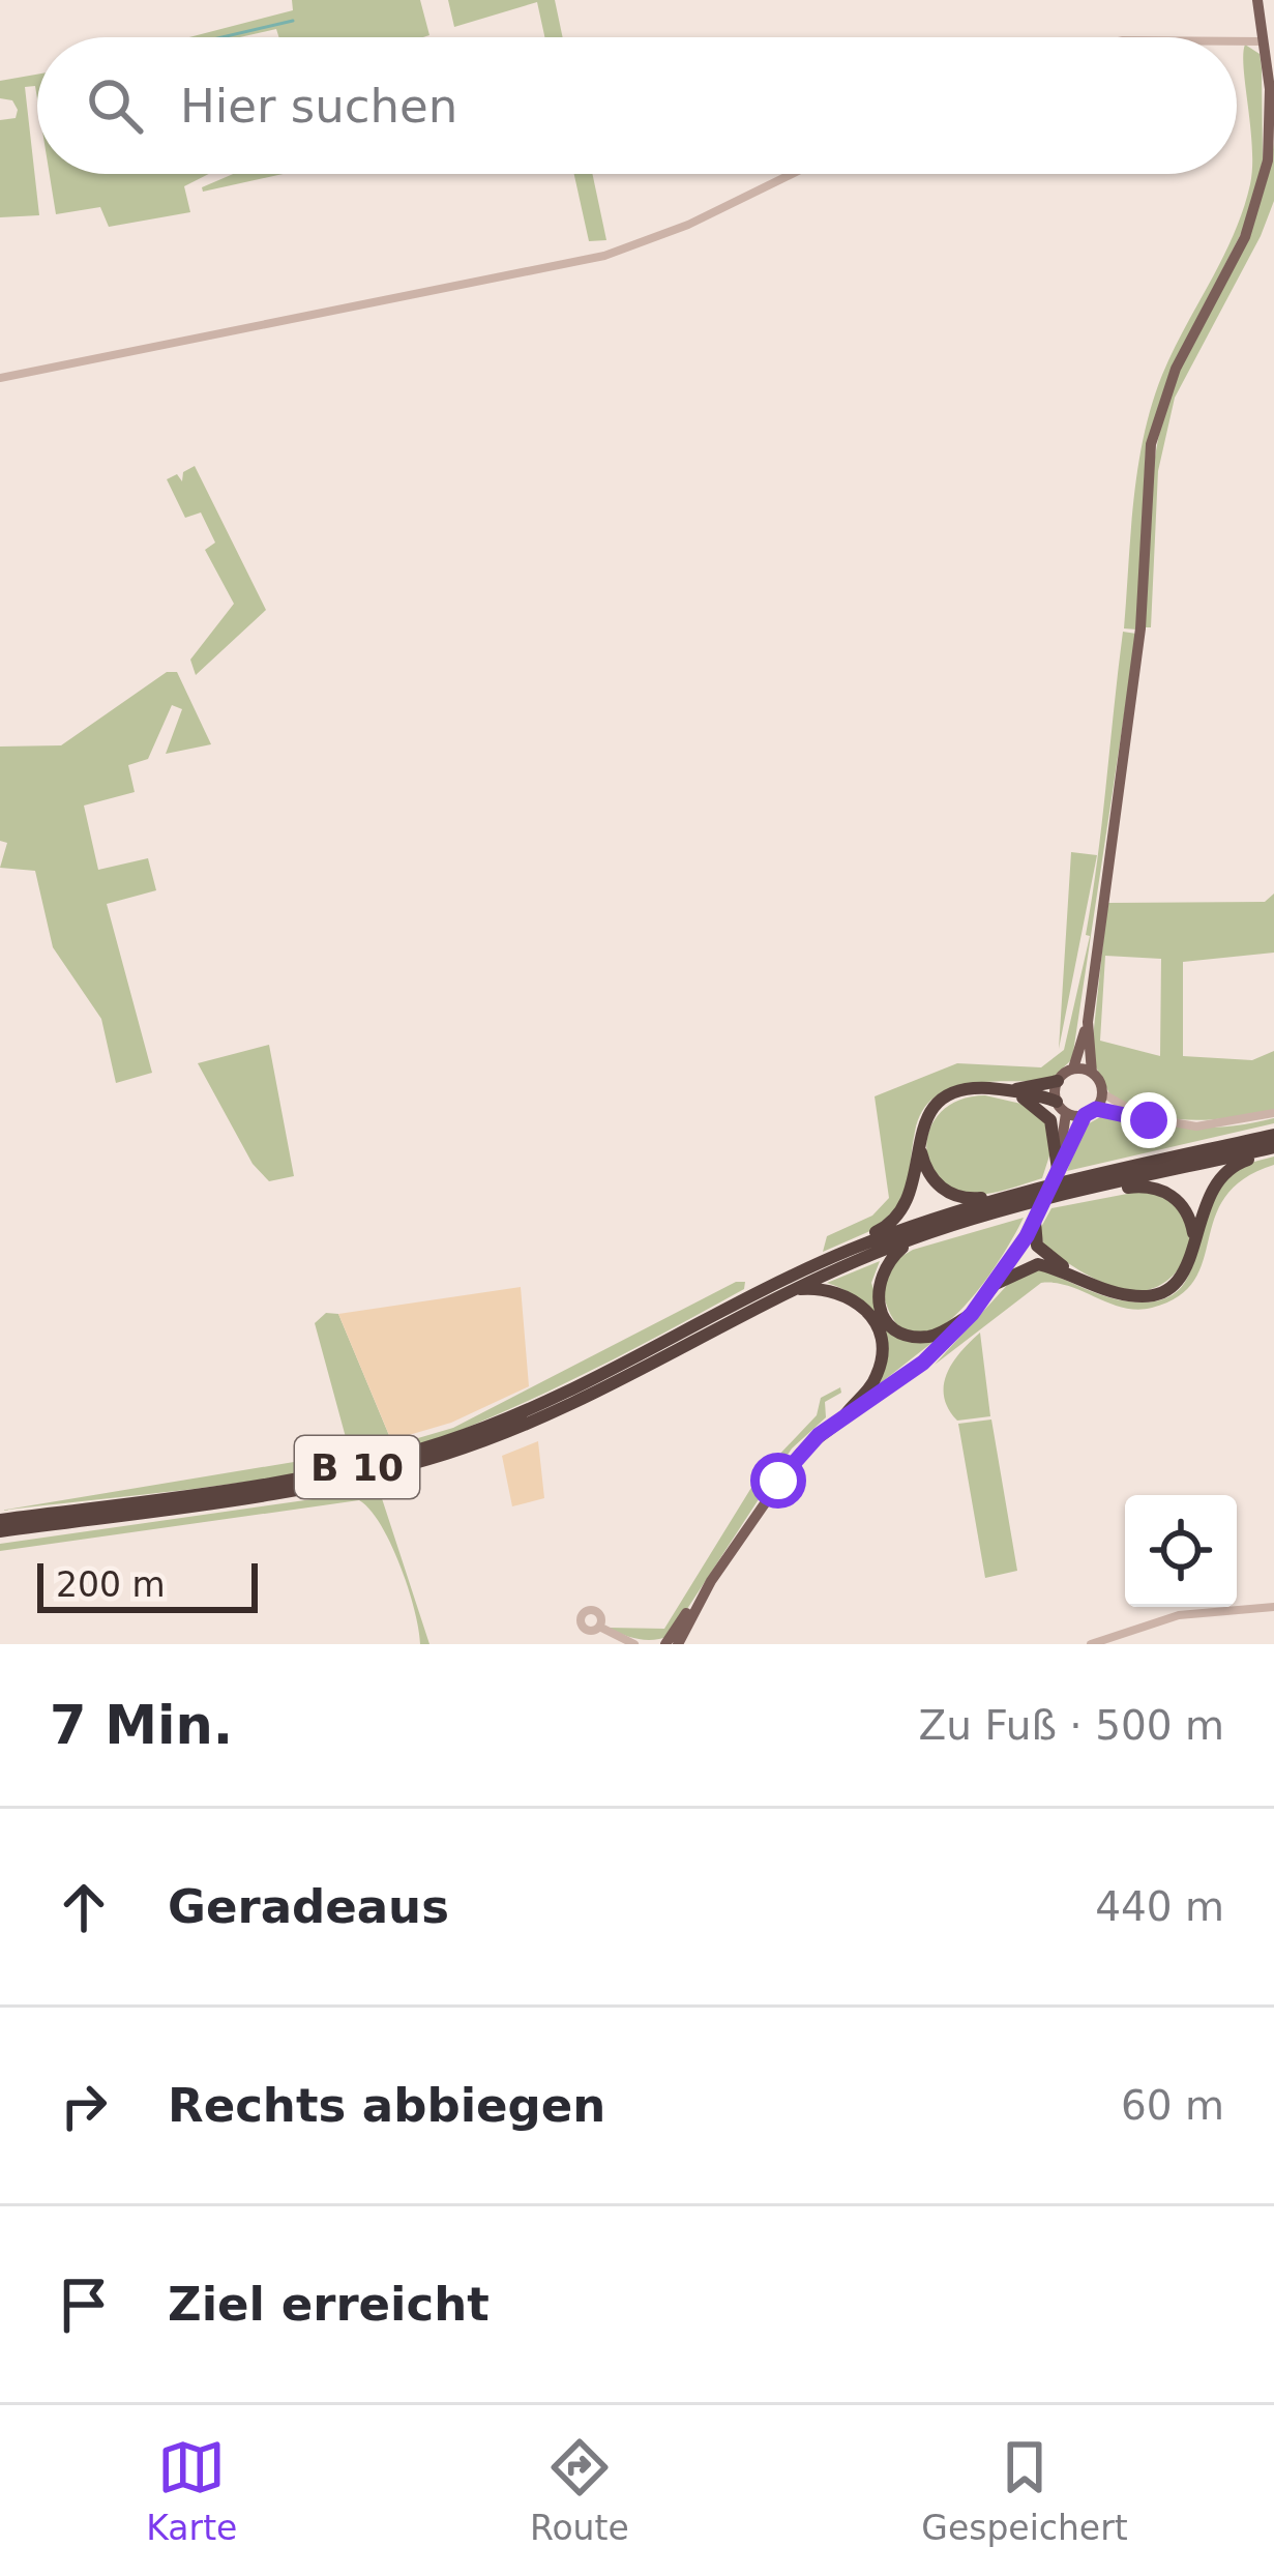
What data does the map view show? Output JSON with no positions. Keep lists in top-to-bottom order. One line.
{"streets":{"highway":["B 10"]},"scale_bar":"200 m","page":{"search":"Hier suchen","scale":"200 m","heading":["7 Min.","Zu Fuß · 500 m"],"list":[["Geradeaus","440 m"],["Rechts abbiegen","60 m"],"Ziel erreicht"],"nav":["Karte","Route","Gespeichert"]}}
